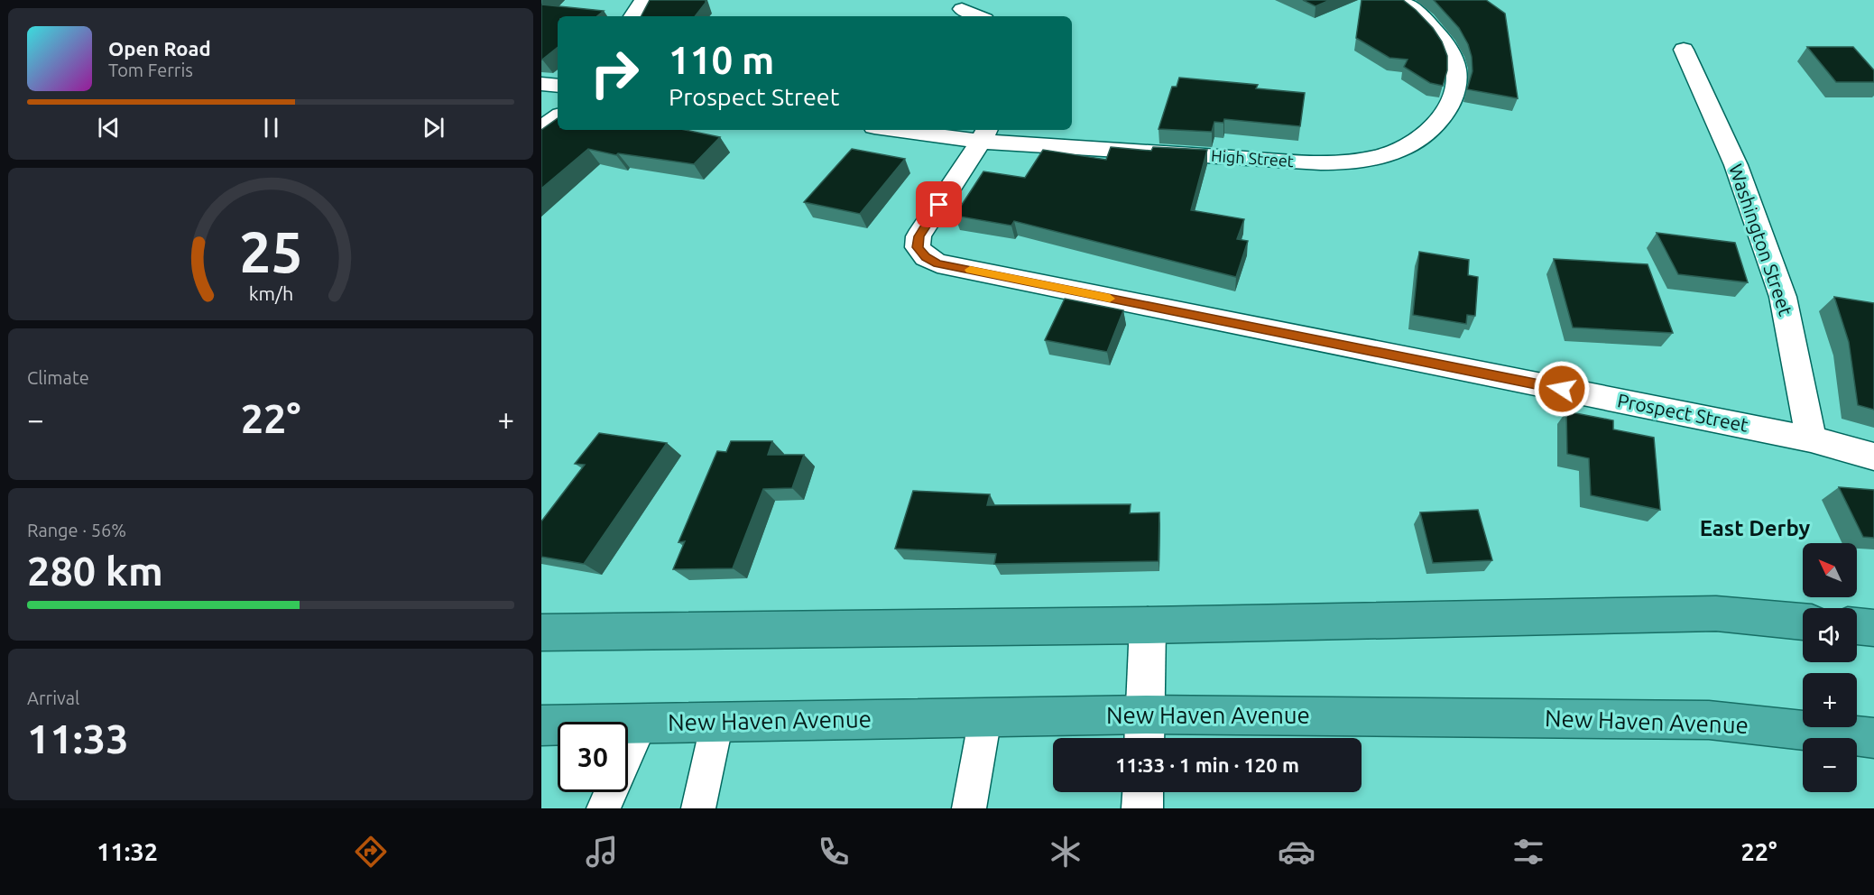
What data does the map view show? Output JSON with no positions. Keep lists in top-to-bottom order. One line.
{"streets":{"highway":["New Haven Avenue"],"street":["High Street","Washington Street","Prospect Street"]},"crossings":[["High Street","Prospect Street"],["Washington Street","Prospect Street"]],"districts":["East Derby"],"north":"top left","page":{"turn":["110 m","Prospect Street"],"song":["Open Road","Tom Ferris"],"tile":["Climate",["Range · 56%","280 km"],["Arrival","11:33"]],"heat":["−","22°","+"],"map_buttons":["+","−"],"limit":"30","trip":"11:33 · 1 min · 120 m","tabs":["11:32","22°"],"gauge":["25","km/h"]}}
